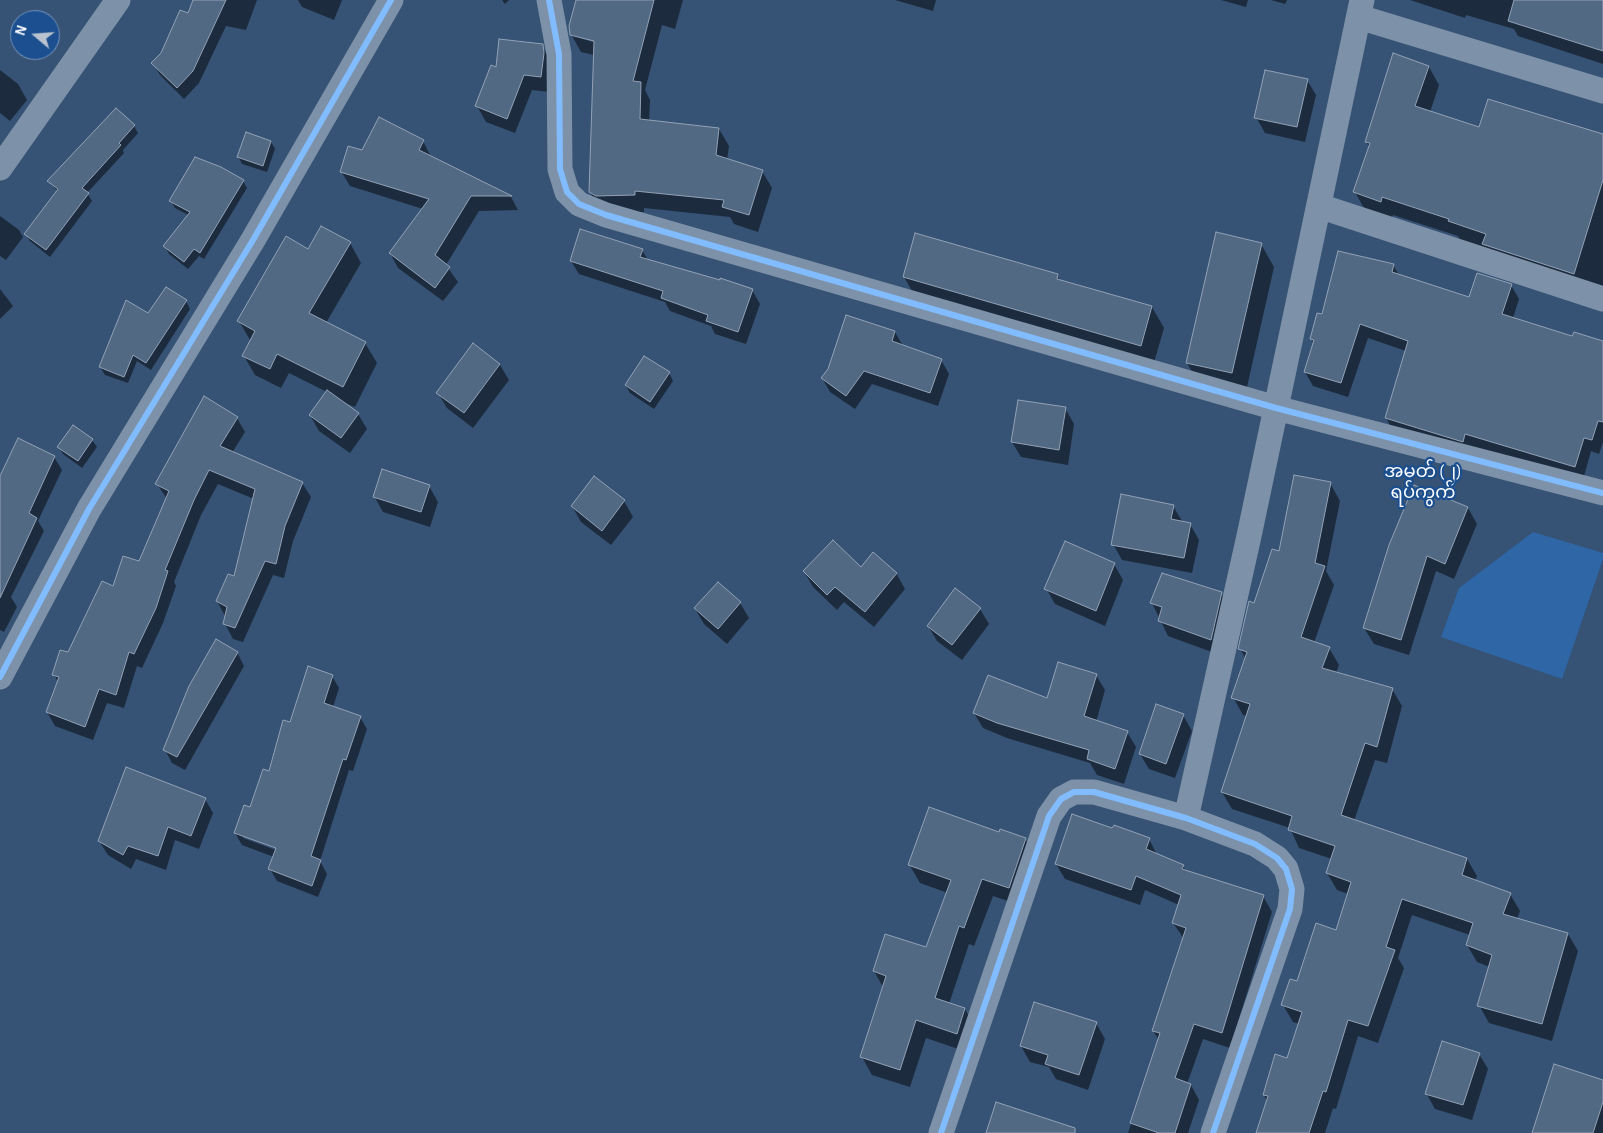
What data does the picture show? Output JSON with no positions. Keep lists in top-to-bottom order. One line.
{"districts":["အမှတ် (၂) ရပ်ကွက်"],"north":"left"}
